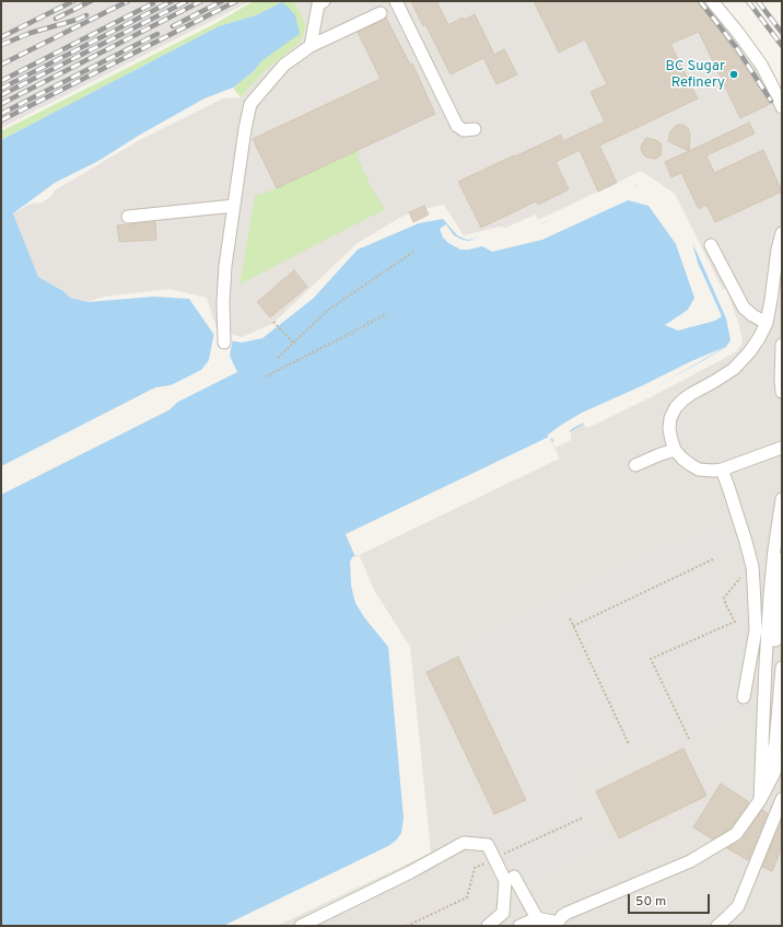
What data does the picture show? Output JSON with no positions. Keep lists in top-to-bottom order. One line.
{"places":["BC Sugar Refinery"],"scale_bar":"50 m"}
